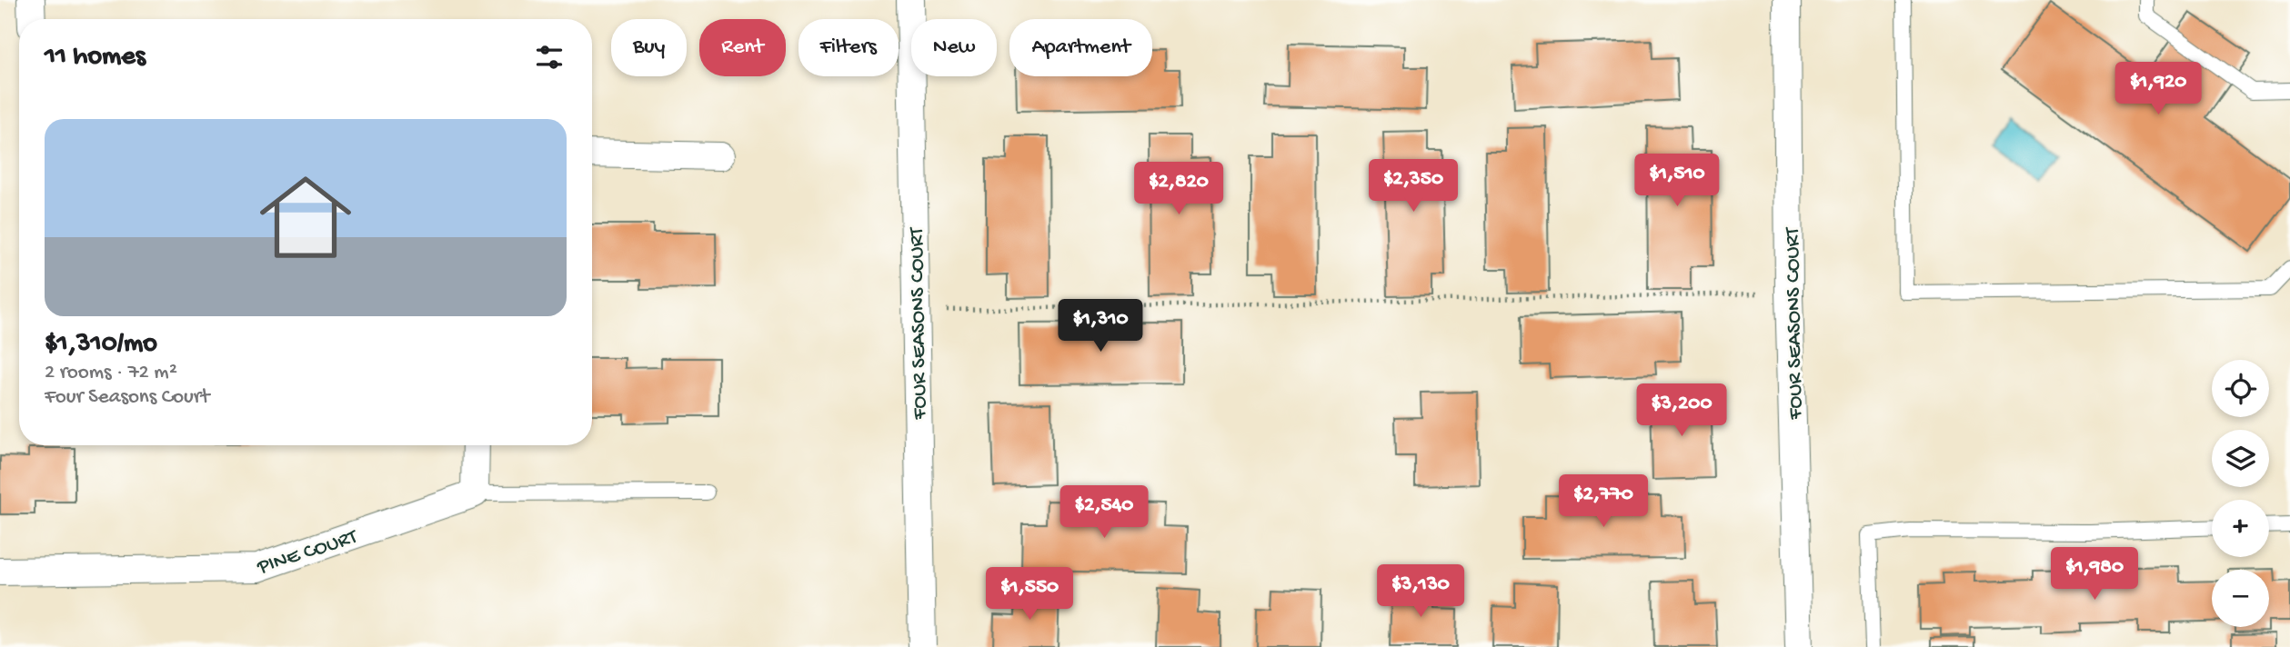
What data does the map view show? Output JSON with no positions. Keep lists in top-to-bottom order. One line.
{"streets":{"street":["FOUR SEASONS COURT","PINE COURT"]},"page":{"chip":["Buy","Rent","Filters","New","Apartment"],"heading":"11 homes","price":["$1,920","$1,510","$2,350","$2,820","$1,310","$3,200","$2,770","$2,540","$1,980","$3,130","$1,550"],"list":[{"name":"$1,310/mo","note":"2 rooms · 72 m² · Four Seasons Court"}],"map_buttons":["+","−"]}}
